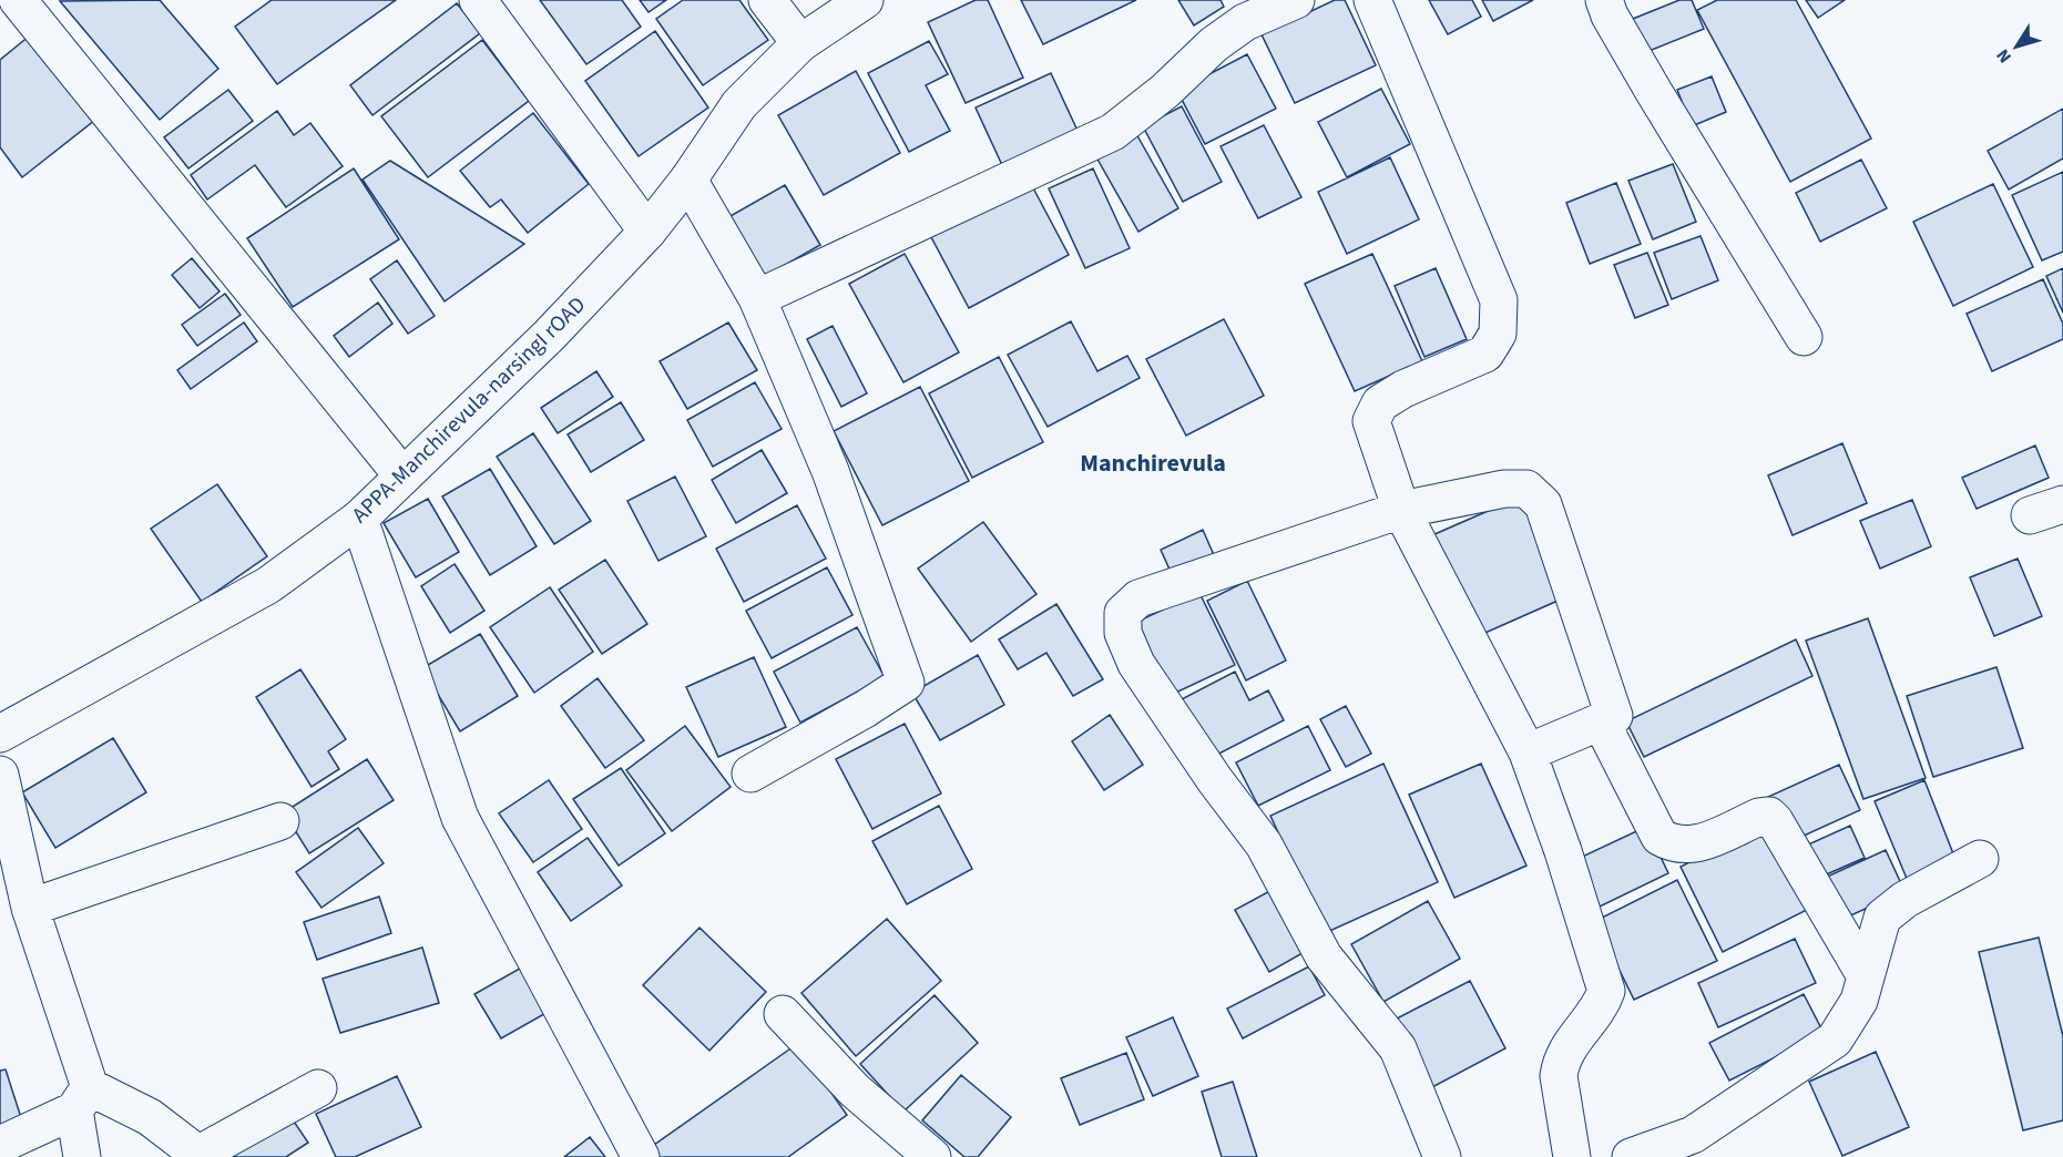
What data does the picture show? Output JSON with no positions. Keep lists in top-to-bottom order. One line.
{"streets":{"street":["APPA-Manchirevula-narsingI rOAD"]},"districts":["Manchirevula"],"north":"bottom left"}
